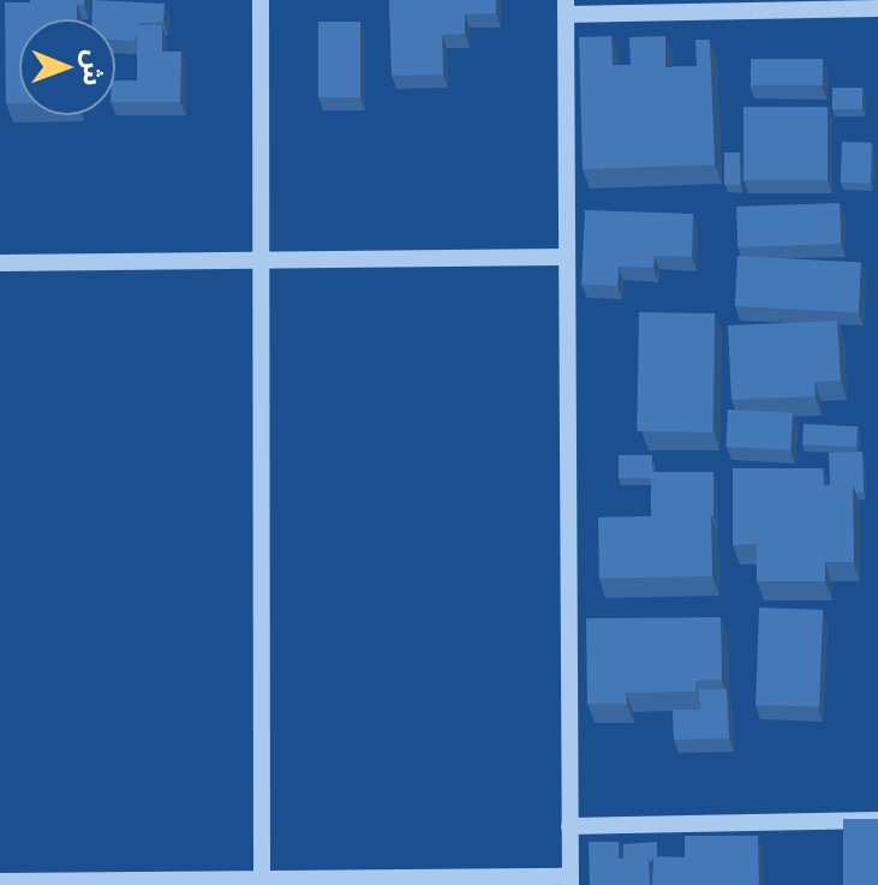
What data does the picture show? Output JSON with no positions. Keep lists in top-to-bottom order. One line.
{"north":"right"}
